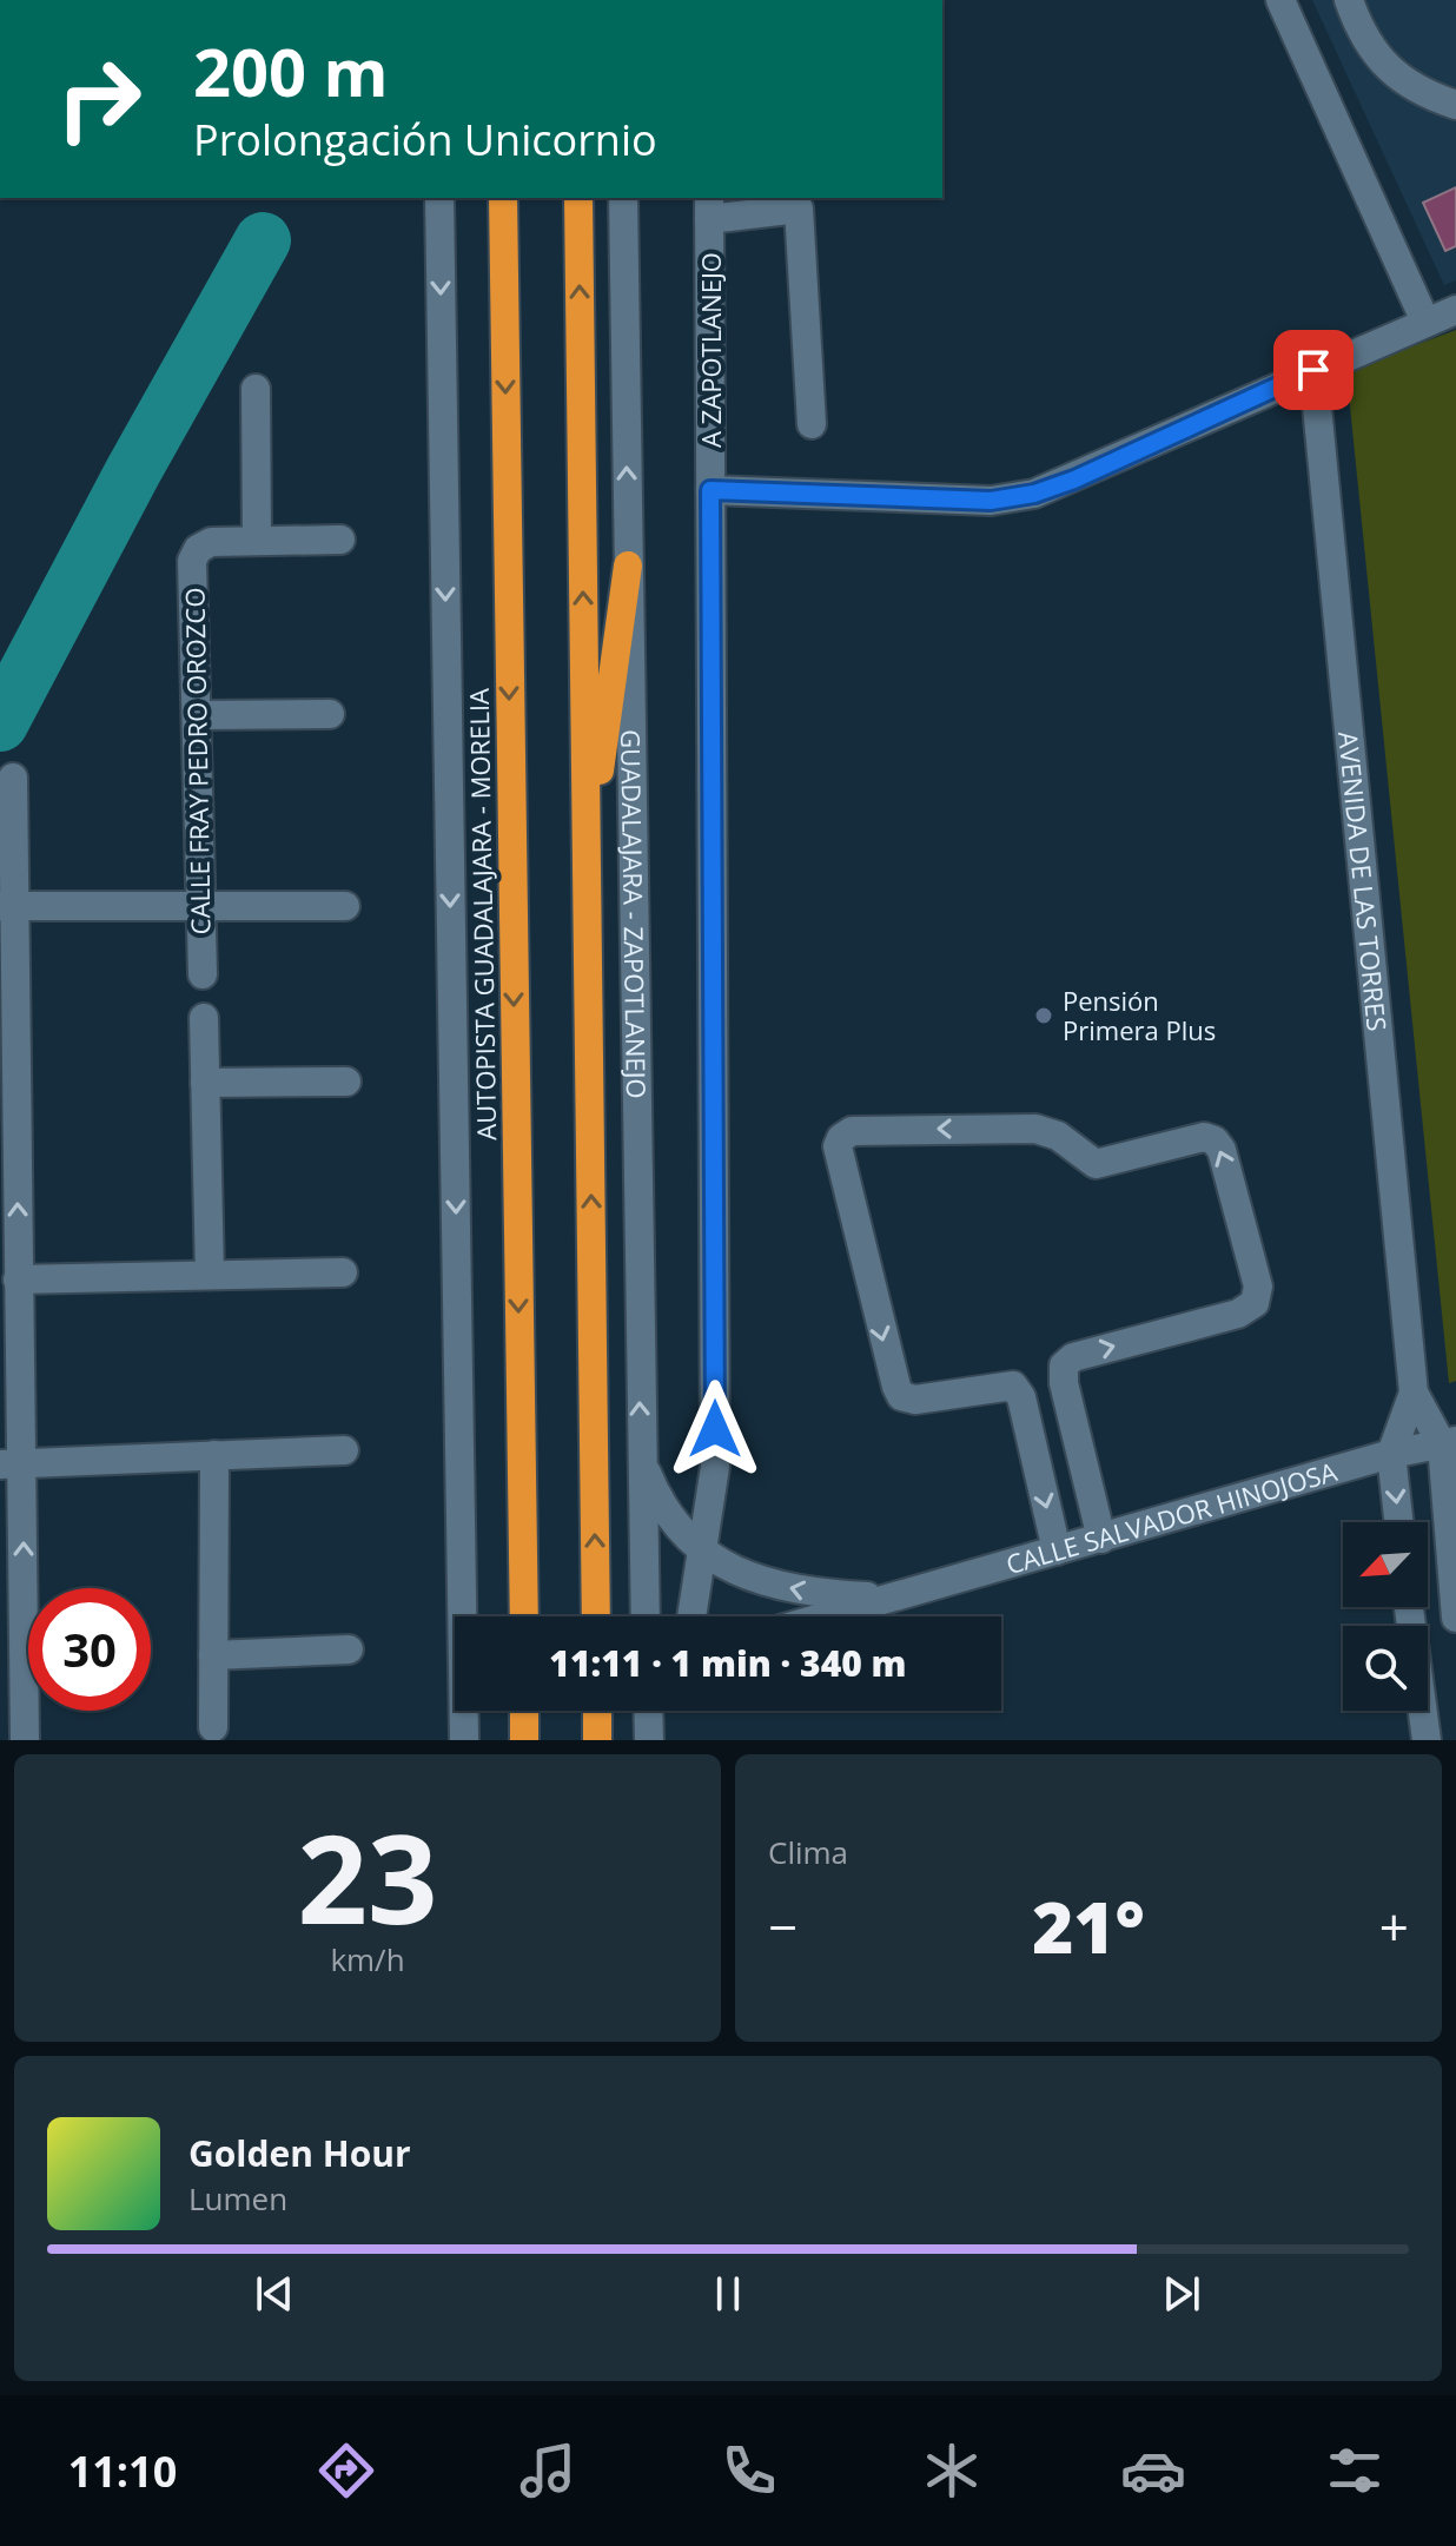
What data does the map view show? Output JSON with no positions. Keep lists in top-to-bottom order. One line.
{"streets":{"highway":["AUTOPISTA GUADALAJARA - MORELIA"],"street":["A ZAPOTLANEJO","CALLE FRAY PEDRO OROZCO","AVENIDA DE LAS TORRES","GUADALAJARA - ZAPOTLANEJO","CALLE SALVADOR HINOJOSA"]},"crossings":[["A ZAPOTLANEJO","CALLE SALVADOR HINOJOSA"],["AVENIDA DE LAS TORRES","CALLE SALVADOR HINOJOSA"],["GUADALAJARA - ZAPOTLANEJO","CALLE SALVADOR HINOJOSA"]],"places":["Pensión Primera Plus"],"north":"bottom left","page":{"turn":["200 m","Prolongación Unicornio"],"limit":"30","trip":"11:11 · 1 min · 340 m","tile":[["23","km/h"],"Clima"],"heat":["−","21°","+"],"song":["Golden Hour","Lumen"],"tabs":"11:10"}}
